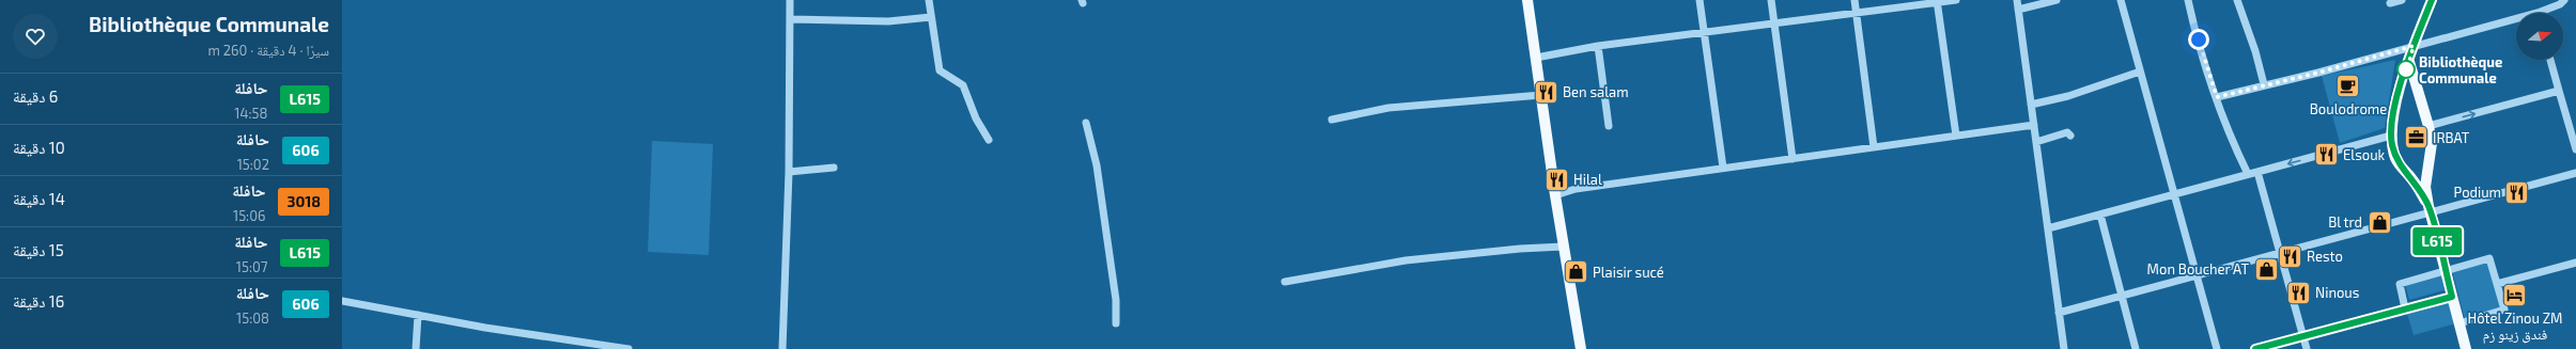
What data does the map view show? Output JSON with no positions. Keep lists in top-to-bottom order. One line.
{"places":{"other":["Bibliothèque Communale"],"cafe":["Boulodrome"],"restaurant":["Ben salam","Elsouk","Hilal","Podium","Resto","Ninous"],"office":["IRBAT"],"shop":["Bl trd","Mon Boucher AT","Plaisir sucé"],"hotel":["Hôtel Zinou ZM فندق زينو زم"]},"lines":["bus line L615"],"north":"right","page":{"on_map":"L615","heading":["Bibliothèque Communale","سيرًا · 4 دقيقة · 260 m"],"list":[{"mark":"L615","name":"حافلة","note":"14:58","value":"6 دقيقة"},{"mark":"606","name":"حافلة","note":"15:02","value":"10 دقيقة"},{"mark":"3018","name":"حافلة","note":"15:06","value":"14 دقيقة"},{"mark":"L615","name":"حافلة","note":"15:07","value":"15 دقيقة"},{"mark":"606","name":"حافلة","note":"15:08","value":"16 دقيقة"}]}}
